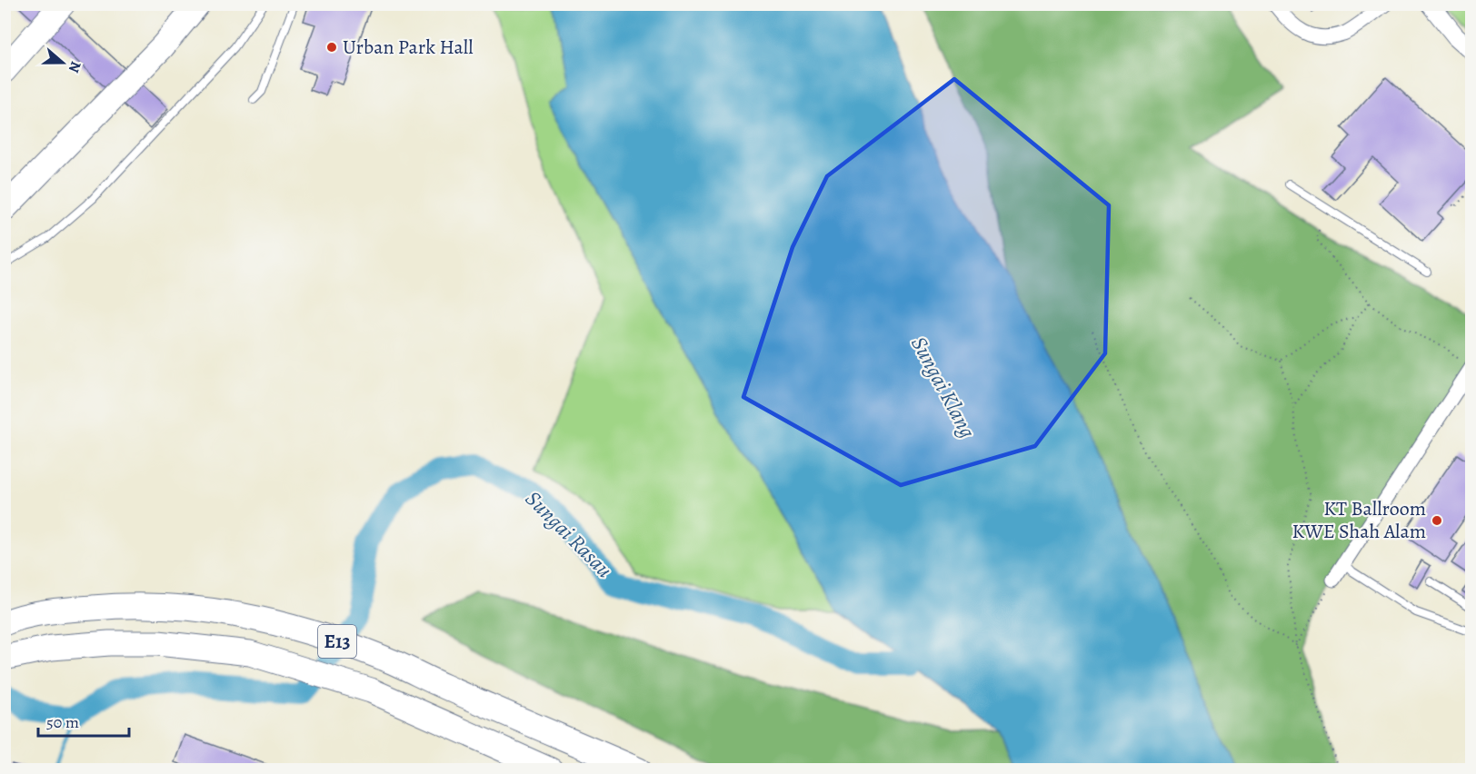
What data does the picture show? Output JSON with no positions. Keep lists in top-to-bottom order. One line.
{"streets":{"highway":["E13"]},"water":["Sungai Klang","Sungai Rasau"],"places":["Urban Park Hall","KT Ballroom KWE Shah Alam"],"scale_bar":"50 m","north":"right"}
